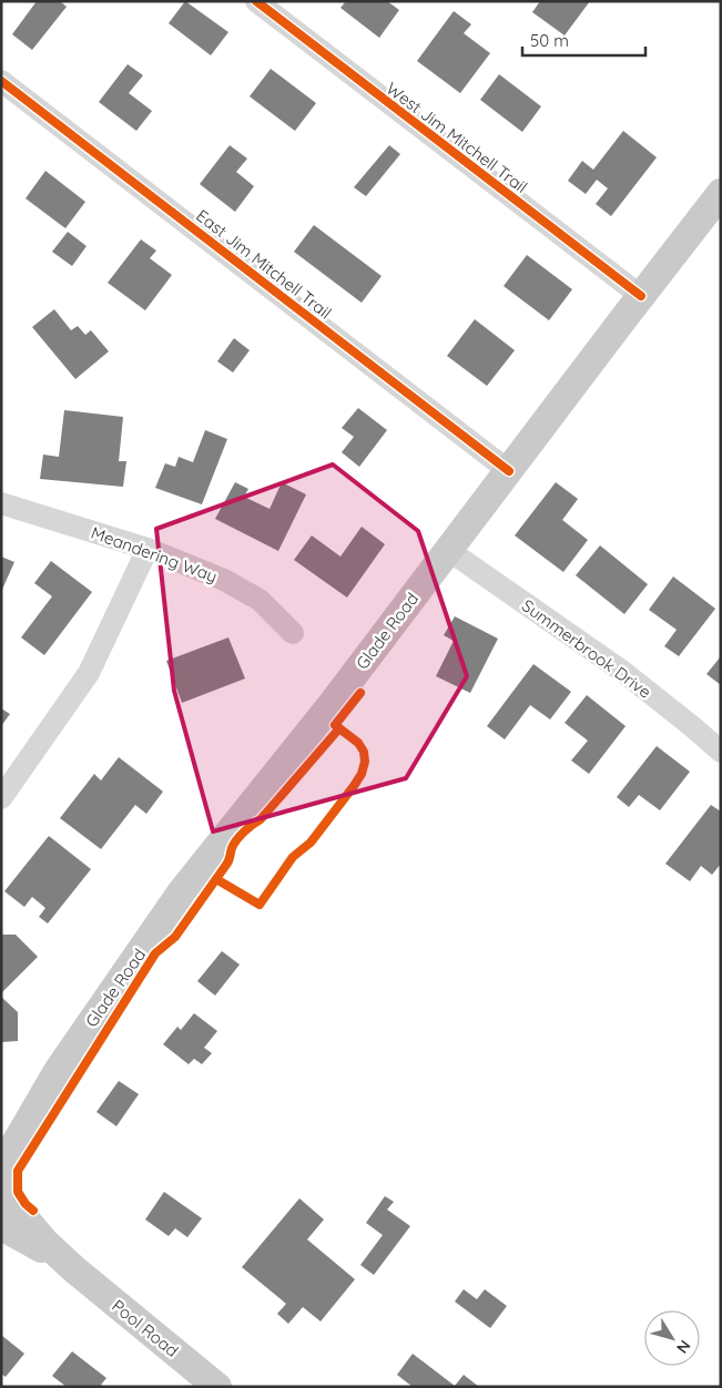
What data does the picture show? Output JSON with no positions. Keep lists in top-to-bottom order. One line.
{"streets":{"main road":["Glade Road","Pool Road"],"street":["West Jim Mitchell Trail","East Jim Mitchell Trail","Meandering Way","Summerbrook Drive"]},"crossings":[["West Jim Mitchell Trail","Glade Road"],["East Jim Mitchell Trail","Glade Road"],["Glade Road","Summerbrook Drive"],["Glade Road","Pool Road"]],"scale_bar":"50 m","north":"bottom right"}
